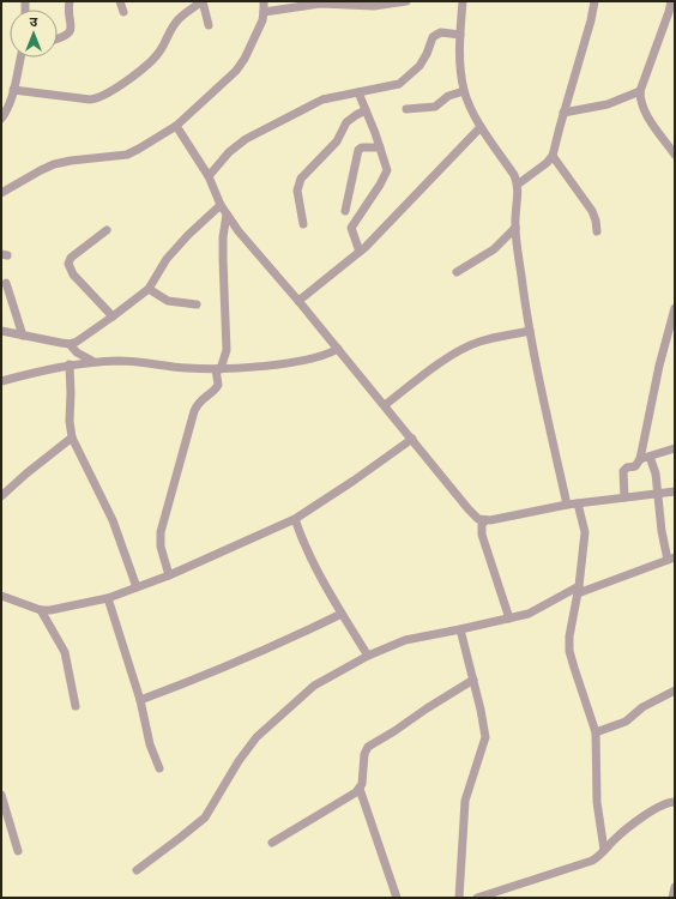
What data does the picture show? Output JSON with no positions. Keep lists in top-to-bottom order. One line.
{"north":"top"}
